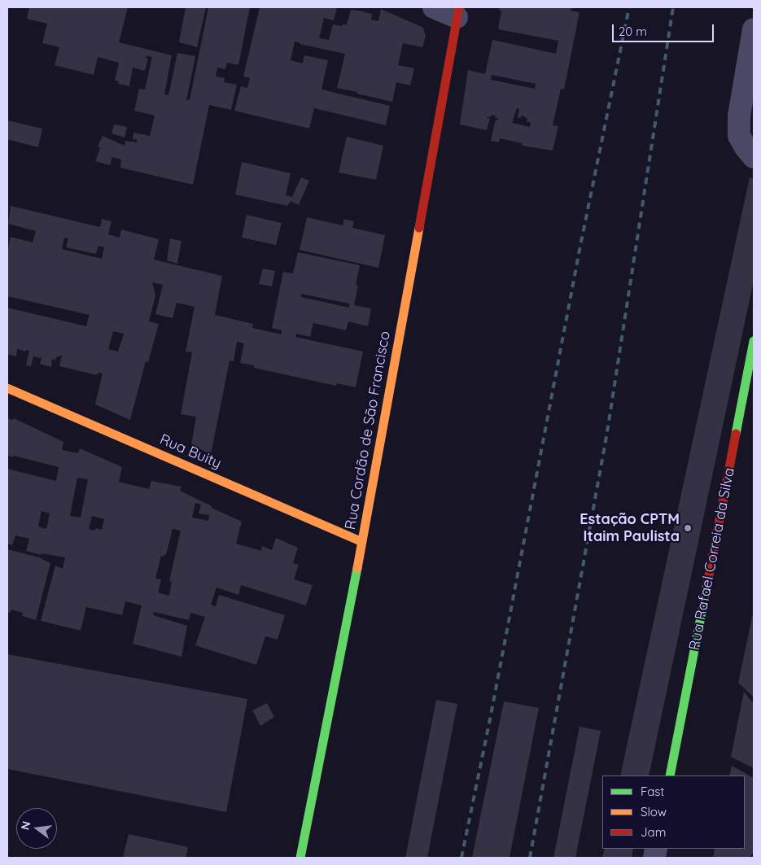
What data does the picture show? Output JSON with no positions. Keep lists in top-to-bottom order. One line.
{"streets":{"street":["Rua Cordão de São Francisco","Rua Buity","Rua Rafael Correia da Silva"]},"crossings":[["Rua Cordão de São Francisco","Rua Buity"]],"places":["Estação CPTM Itaim Paulista"],"legend":["Fast","Slow","Jam"],"scale_bar":"20 m","north":"left"}
